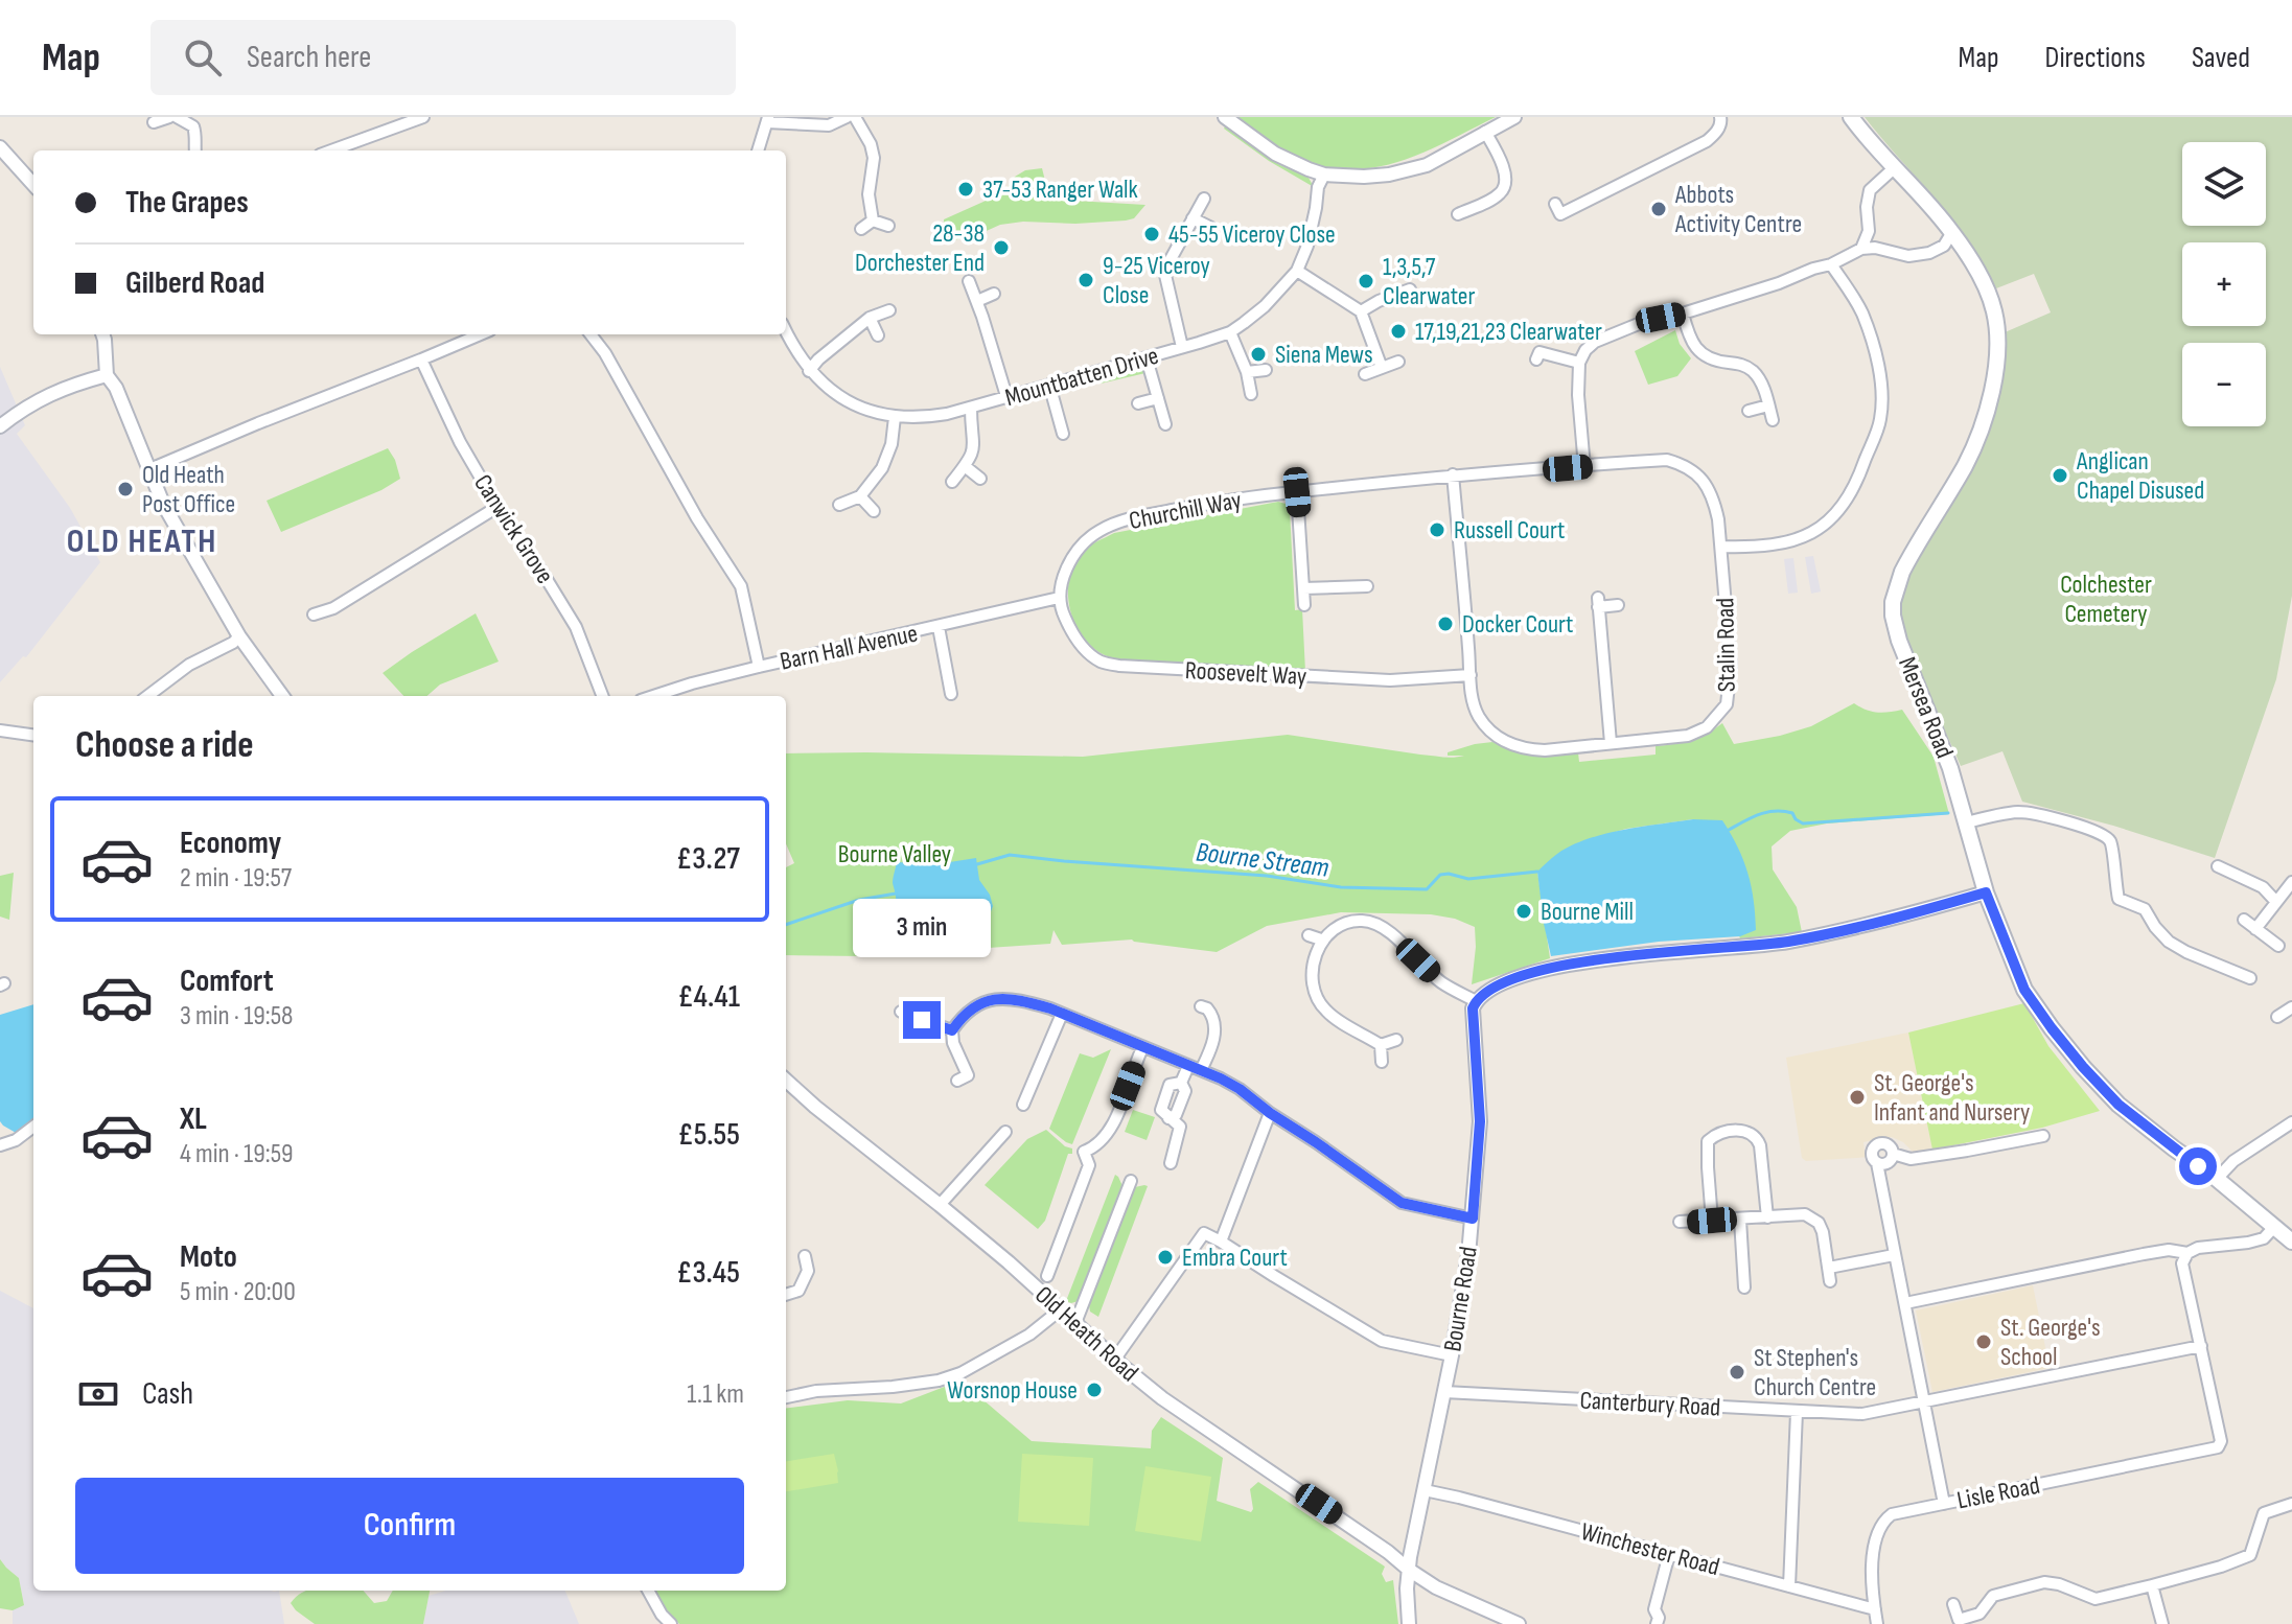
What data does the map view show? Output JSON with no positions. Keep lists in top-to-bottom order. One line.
{"streets":{"main road":["Mersea Road"],"street":["Mountbatten Drive","Churchill Way","Canwick Grove","Stalin Road","Barn Hall Avenue","Roosevelt Way","Bourne Road","Old Heath Road","Canterbury Road","Lisle Road","Winchester Road"]},"crossings":[["Churchill Way","Stalin Road"],["Churchill Way","Barn Hall Avenue"],["Churchill Way","Roosevelt Way"],["Stalin Road","Roosevelt Way"],["Barn Hall Avenue","Roosevelt Way"],["Bourne Road","Old Heath Road"],["Bourne Road","Canterbury Road"],["Bourne Road","Winchester Road"],["Canterbury Road","Lisle Road"],["Lisle Road","Winchester Road"]],"districts":["OLD HEATH"],"water":["Bourne Stream"],"parks":["Colchester Cemetery","Bourne Valley"],"places":["37-53 Ranger Walk","Abbots Activity Centre","45-55 Viceroy Close","28-38 Dorchester End","9-25 Viceroy Close","1,3,5,7 Clearwater","17,19,21,23 Clearwater","Siena Mews","Anglican Chapel Disused","Old Heath Post Office","Russell Court","Docker Court","Bourne Mill","St. George's Infant and Nursery","Embra Court","St. George's School","St Stephen's Church Centre","Worsnop House"],"page":{"header":"Map","search":"Search here","nav":["Map","Directions","Saved"],"map_buttons":["+","−"],"banner":["The Grapes","Gilberd Road"],"heading":"Choose a ride","list":[{"name":"Economy","note":"2 min · 19:57","value":"£3.27"},{"name":"Comfort","note":"3 min · 19:58","value":"£4.41"},{"name":"XL","note":"4 min · 19:59","value":"£5.55"},{"name":"Moto","note":"5 min · 20:00","value":"£3.45"}],"bubble":"3 min","pay":["Cash","1.1 km"],"buttons":"Confirm"}}
